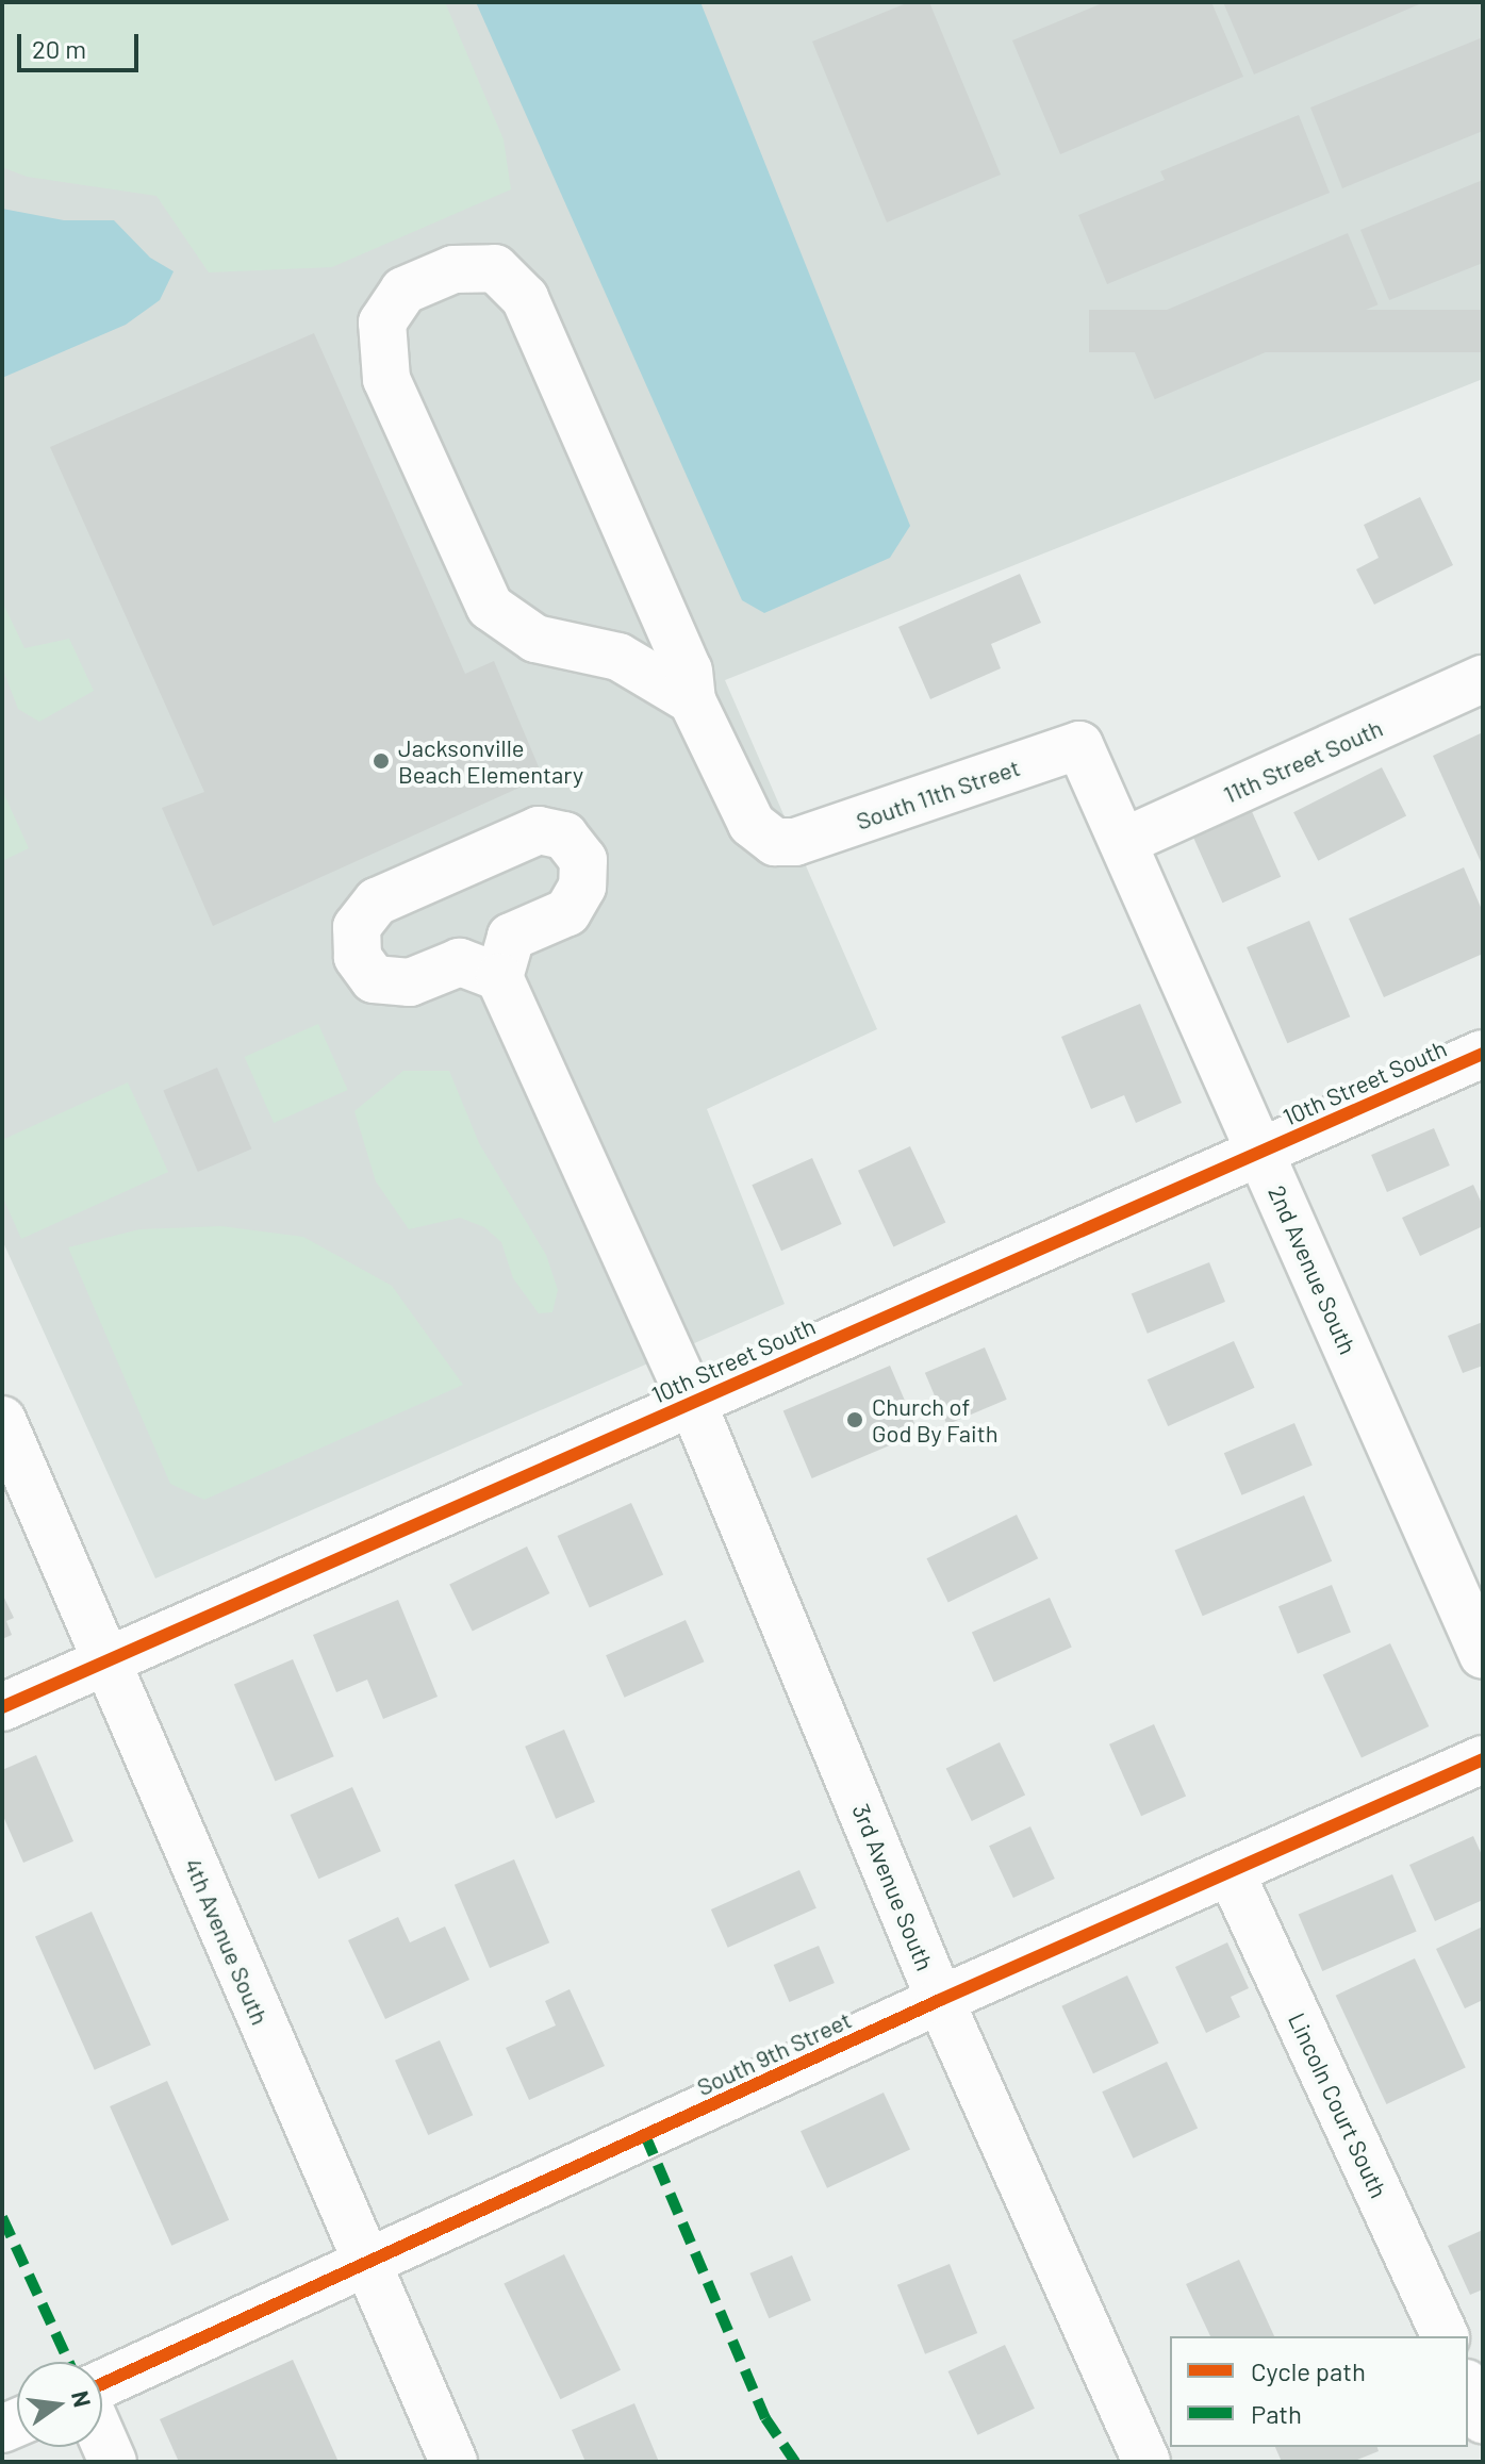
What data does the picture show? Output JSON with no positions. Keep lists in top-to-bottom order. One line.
{"streets":{"street":["11th Street South","South 11th Street","10th Street South","2nd Avenue South","3rd Avenue South","4th Avenue South","South 9th Street","Lincoln Court South"]},"crossings":[["11th Street South","2nd Avenue South"],["South 11th Street","2nd Avenue South"],["10th Street South","2nd Avenue South"],["10th Street South","3rd Avenue South"],["10th Street South","4th Avenue South"],["3rd Avenue South","South 9th Street"],["4th Avenue South","South 9th Street"],["South 9th Street","Lincoln Court South"]],"places":["Jacksonville Beach Elementary","Church of God By Faith"],"legend":["Cycle path","Path"],"scale_bar":"20 m","north":"right"}
